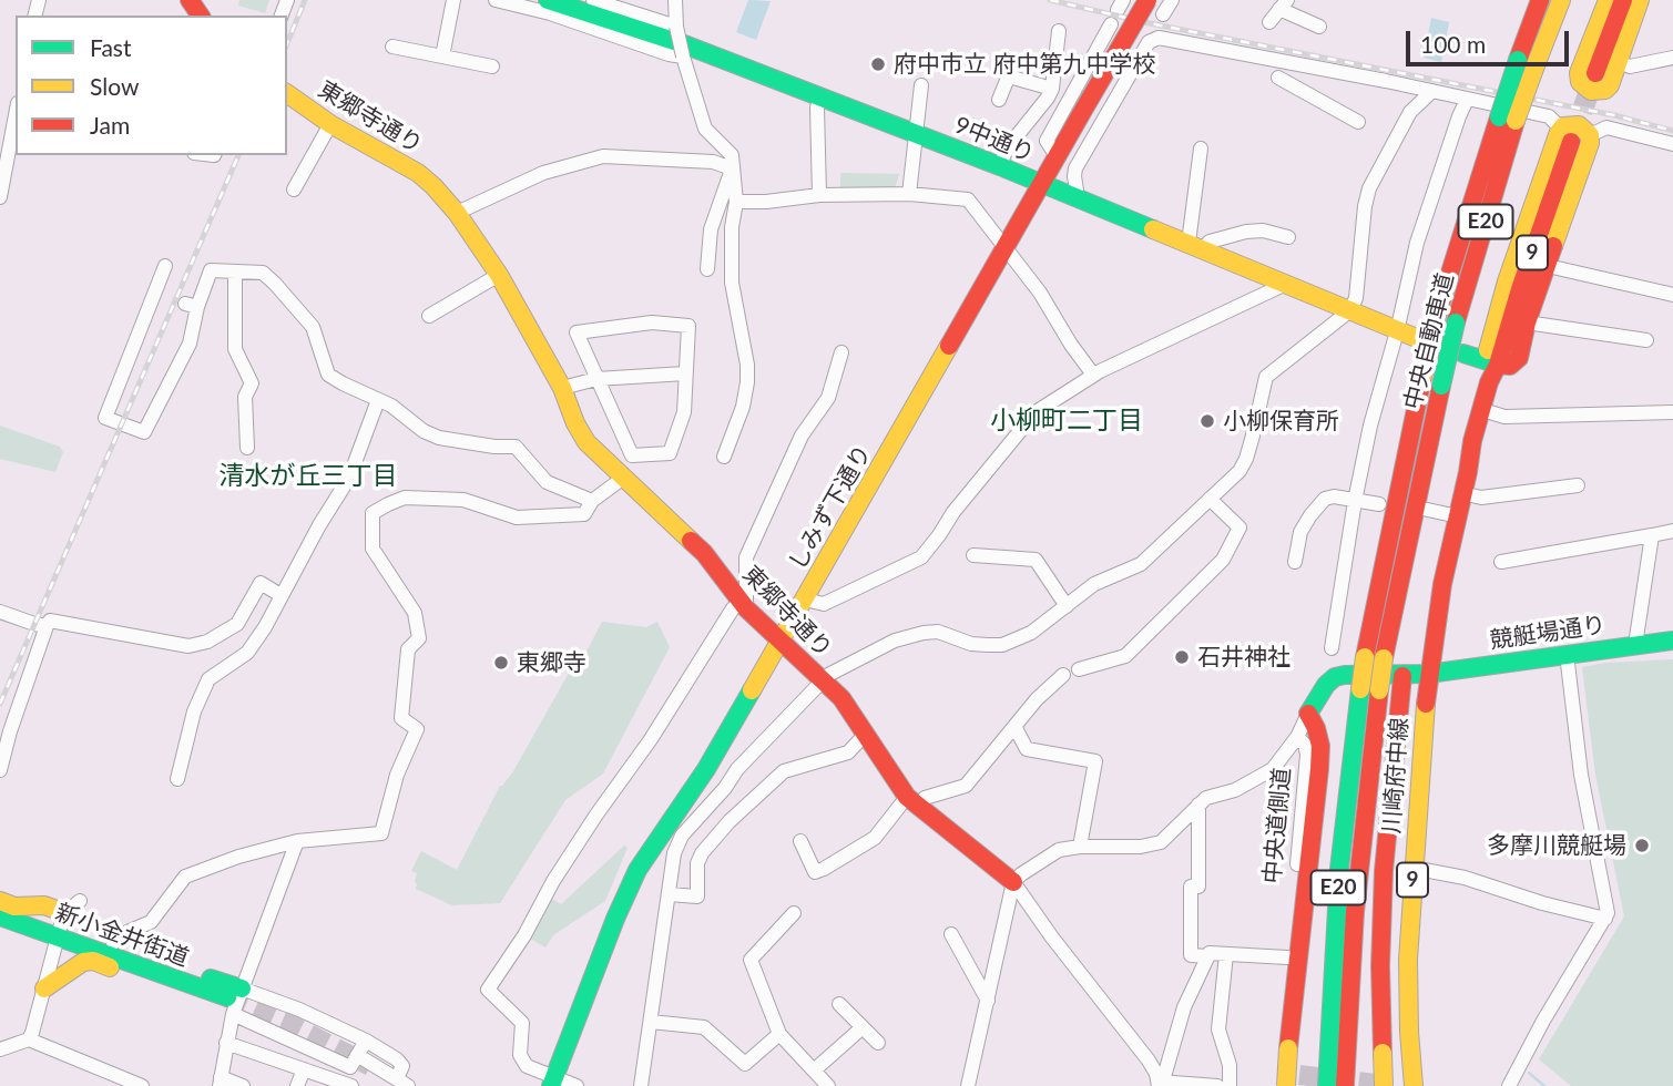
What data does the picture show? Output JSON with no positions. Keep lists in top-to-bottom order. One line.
{"streets":{"main road":["東郷寺通り","9中通り","E20","9","中央自動車道","しみず下通り","競艇場通り","川崎府中線","中央道側道","新小金井街道"]},"crossings":[["東郷寺通り","しみず下通り"],["9中通り","しみず下通り"],["競艇場通り","川崎府中線"],["競艇場通り","中央道側道"],["川崎府中線","中央道側道"]],"districts":["小柳町二丁目","清水が丘三丁目"],"places":["府中市立 府中第九中学校","小柳保育所","石井神社","東郷寺","多摩川競艇場"],"legend":["Fast","Slow","Jam"],"scale_bar":"100 m"}
